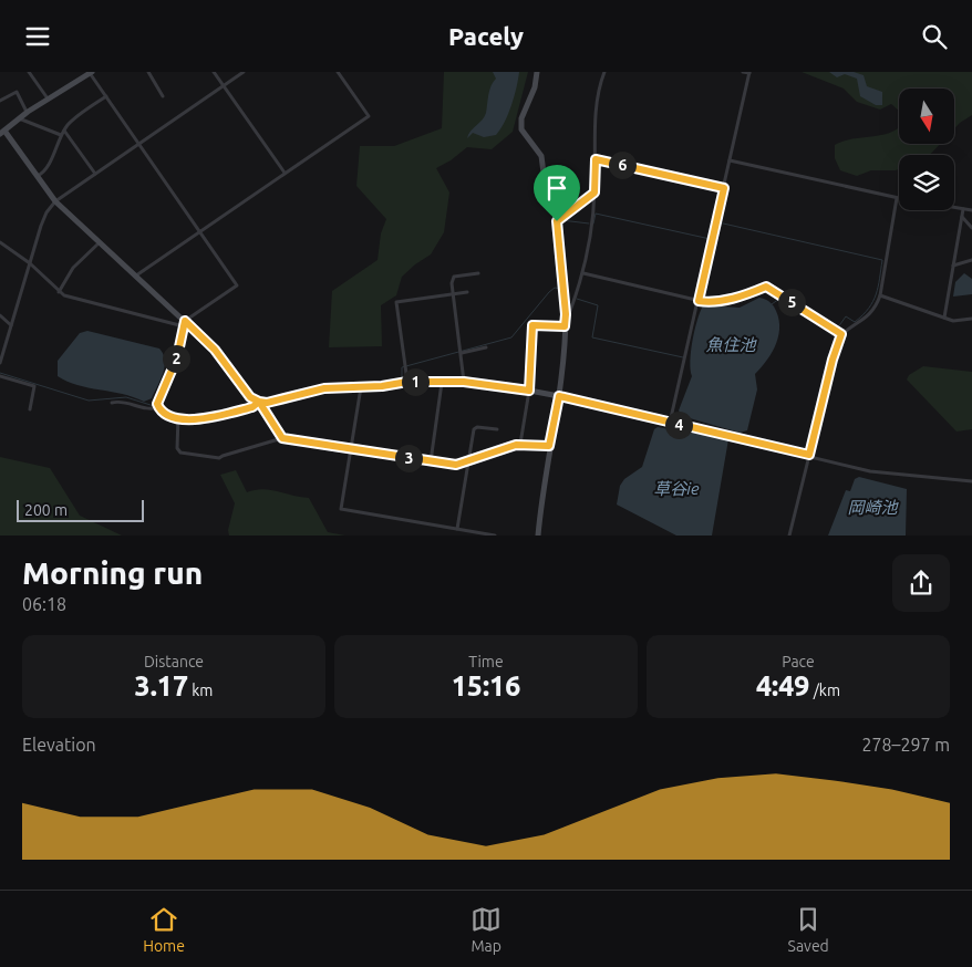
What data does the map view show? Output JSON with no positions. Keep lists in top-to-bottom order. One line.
{"water":["魚住池","草谷ie","岡崎池"],"scale_bar":"200 m","north":"bottom","page":{"header":"Pacely","pins":["6","5","2","1","4","3"],"scale":"200 m","heading":["Morning run","06:18"],"stats":[["Distance","3.17 km"],["Time","15:16"],["Pace","4:49 /km"]],"chart":["Elevation","278–297 m"],"tabs":["Home","Map","Saved"]}}
